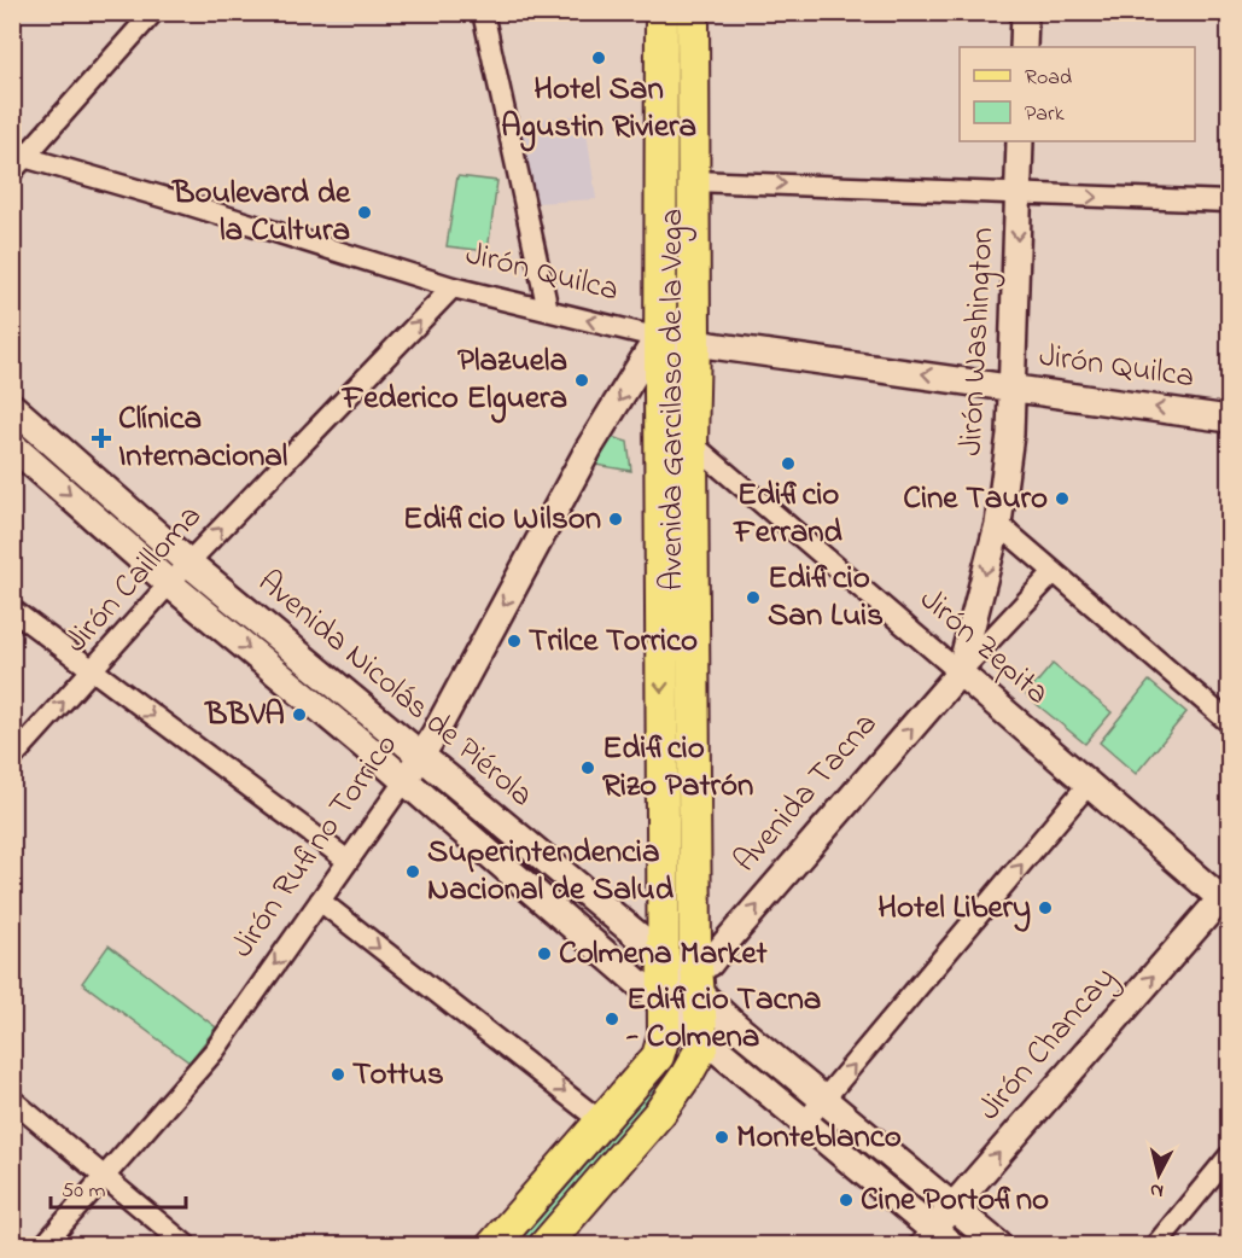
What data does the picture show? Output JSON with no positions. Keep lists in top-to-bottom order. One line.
{"streets":{"main road":["Avenida Garcilaso de la Vega","Avenida Nicolás de Piérola"],"street":["Jirón Quilca","Jirón Washington","Jirón Cailloma","Jirón Zepita","Avenida Tacna","Jirón Rufino Torrico","Jirón Chancay"]},"crossings":[["Jirón Quilca","Jirón Washington"],["Jirón Quilca","Avenida Garcilaso de la Vega"],["Jirón Quilca","Jirón Cailloma"],["Jirón Quilca","Jirón Rufino Torrico"],["Jirón Washington","Jirón Zepita"],["Jirón Washington","Avenida Tacna"],["Avenida Garcilaso de la Vega","Jirón Zepita"],["Avenida Garcilaso de la Vega","Avenida Nicolás de Piérola"],["Avenida Garcilaso de la Vega","Avenida Tacna"],["Avenida Garcilaso de la Vega","Jirón Rufino Torrico"],["Jirón Cailloma","Avenida Nicolás de Piérola"],["Jirón Zepita","Avenida Tacna"],["Jirón Zepita","Jirón Chancay"],["Avenida Nicolás de Piérola","Jirón Rufino Torrico"],["Avenida Nicolás de Piérola","Jirón Chancay"]],"one_way":["Jirón Washington","Jirón Cailloma","Jirón Rufino Torrico"],"places":{"other":["Hotel San Agustin Riviera","Boulevard de la Cultura","Plazuela Federico Elguera","Edificio Ferrand","Cine Tauro","Edificio Wilson","Edificio San Luis","Trilce Torrico","BBVA","Edificio Rizo Patrón","Superintendencia Nacional de Salud","Hotel Libery","Colmena Market","Edificio Tacna - Colmena","Tottus","Monteblanco","Cine Portofino"],"health":["Clínica Internacional"]},"legend":["Road","Park"],"scale_bar":"50 m","north":"bottom"}
